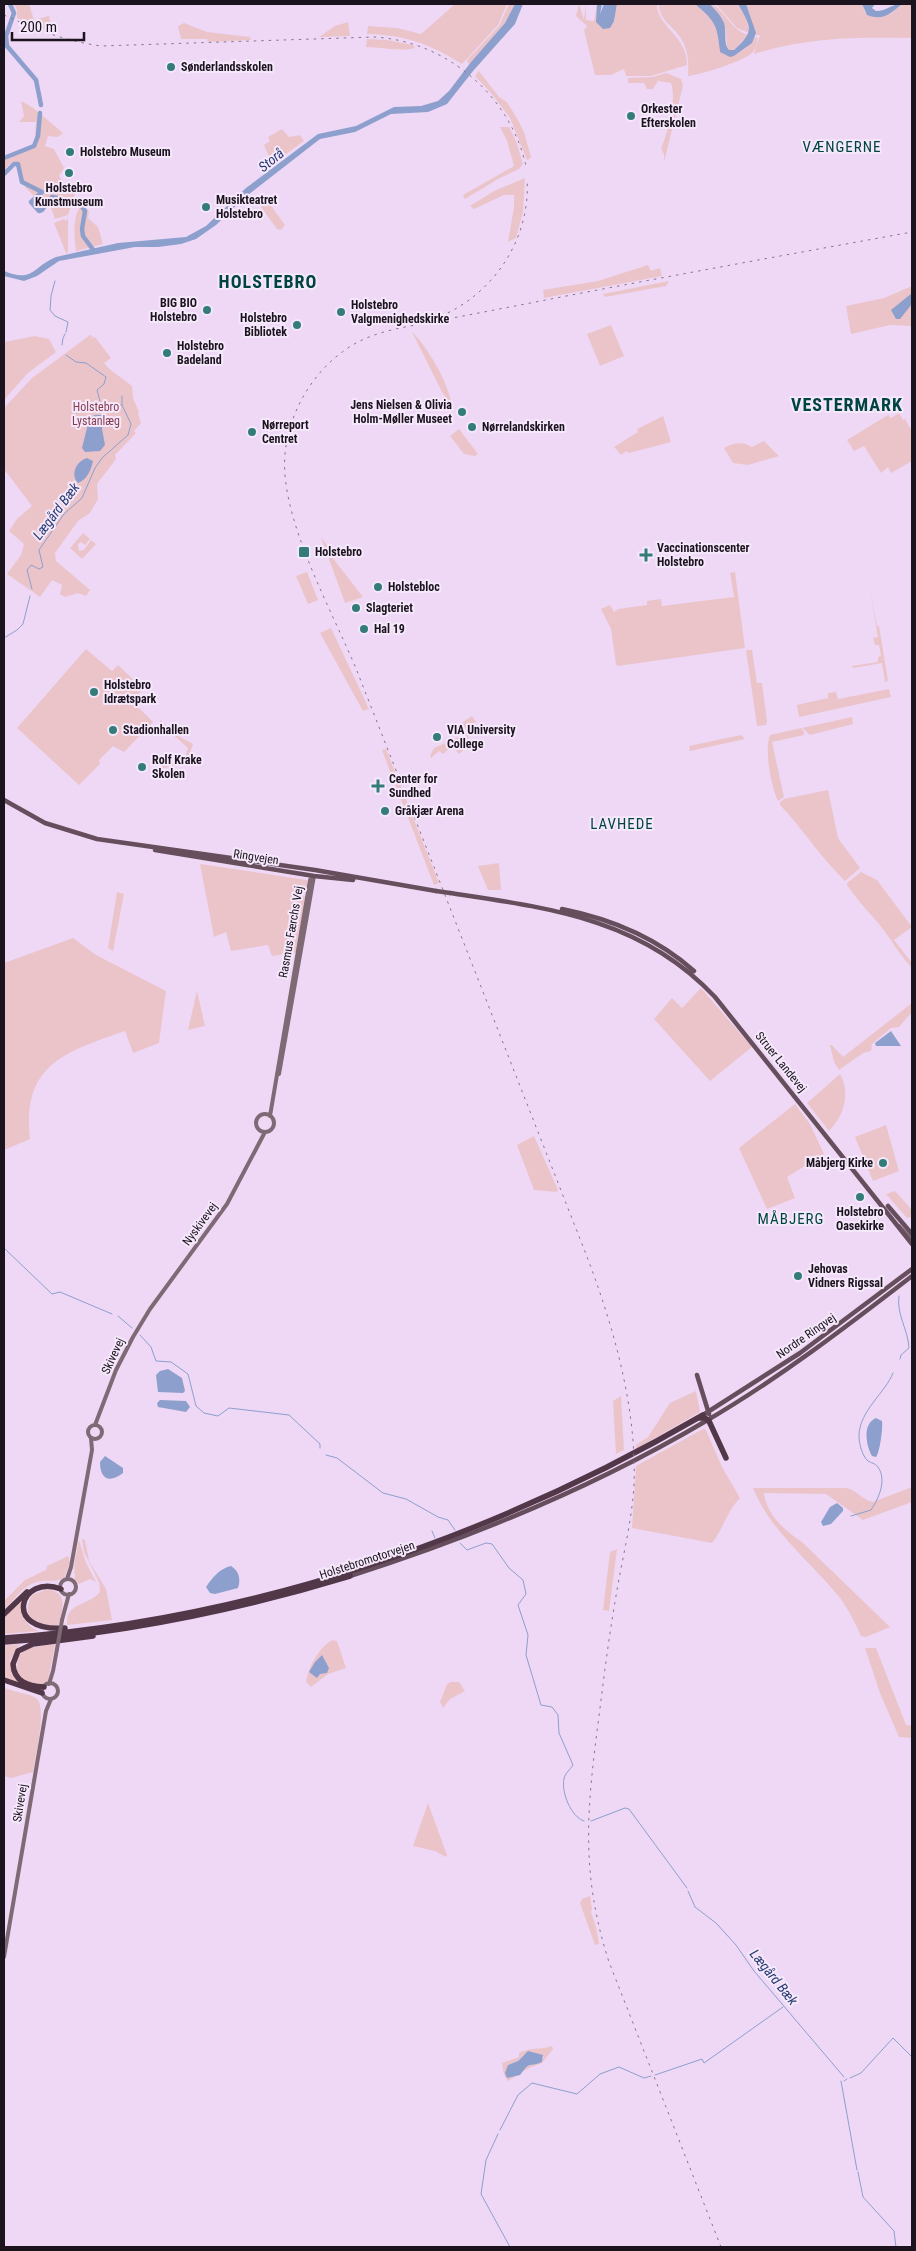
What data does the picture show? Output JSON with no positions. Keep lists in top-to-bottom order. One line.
{"streets":{"highway":["Holstebromotorvejen"],"main road":["Ringvejen","Rasmus Færchs Vej","Struer Landevej","Nyskivevej","Nordre Ringvej","Skivevej"]},"crossings":[["Ringvejen","Rasmus Færchs Vej"],["Ringvejen","Struer Landevej"],["Rasmus Færchs Vej","Nyskivevej"],["Nyskivevej","Skivevej"],["Nordre Ringvej","Holstebromotorvejen"]],"districts":["VÆNGERNE","HOLSTEBRO","VESTERMARK","LAVHEDE","MÅBJERG"],"water":["Storå","Lægård Bæk"],"parks":["Holstebro Lystanlæg"],"places":{"other":["Sønderlandsskolen","Orkester Efterskolen","Holstebro Museum","Holstebro Kunstmuseum","Musikteatret Holstebro","BIG BIO Holstebro","Holstebro Valgmenighedskirke","Holstebro Bibliotek","Holstebro Badeland","Jens Nielsen & Olivia Holm-Møller Museet","Nørrelandskirken","Nørreport Centret","Holstebloc","Slagteriet","Hal 19","Holstebro Idrætspark","Stadionhallen","VIA University College","Rolf Krake Skolen","Gråkjær Arena","Måbjerg Kirke","Holstebro Oasekirke","Jehovas Vidners Rigssal"],"transit":["Holstebro"],"health":["Vaccinationscenter Holstebro","Center for Sundhed"]},"scale_bar":"200 m"}
